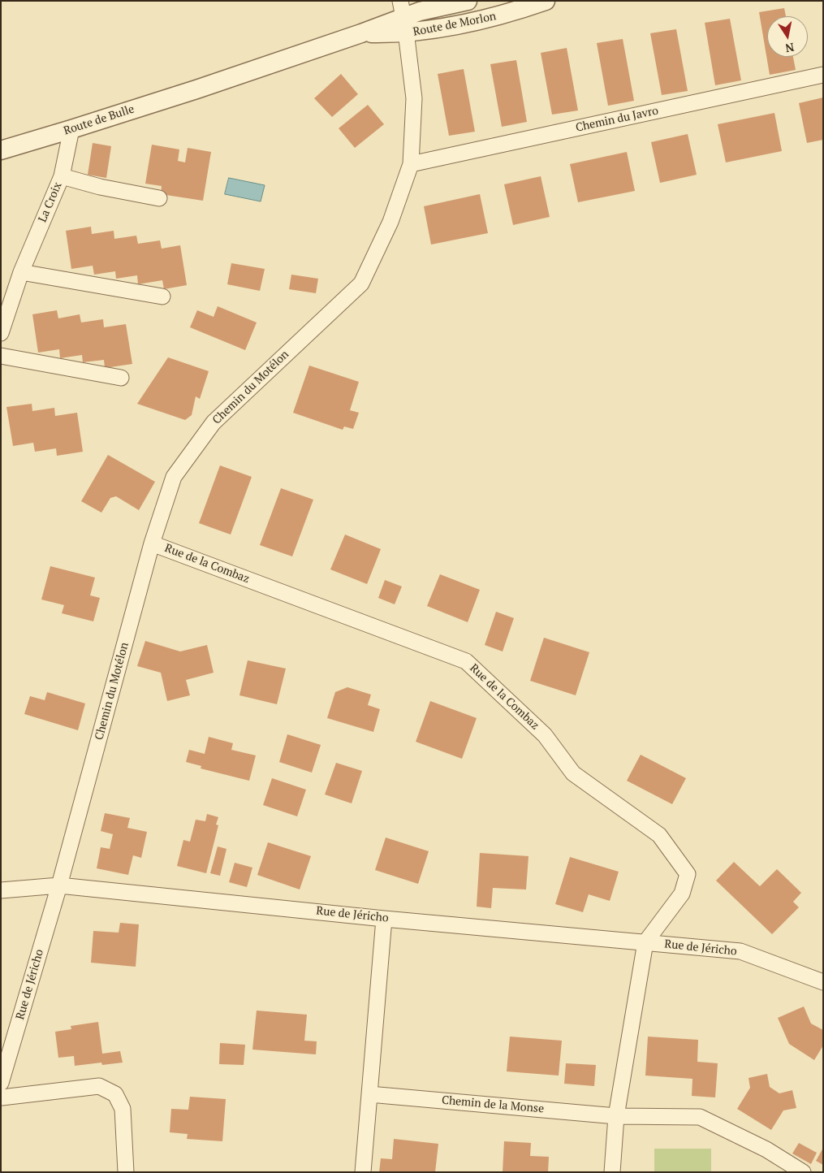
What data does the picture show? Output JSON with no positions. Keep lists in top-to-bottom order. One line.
{"streets":{"street":["Route de Morlon","Chemin du Javro","Route de Bulle","La Croix","Chemin du Motélon","Rue de la Combaz","Rue de Jéricho","Chemin de la Monse"]},"crossings":[["Route de Morlon","Route de Bulle"],["Route de Morlon","Chemin du Motélon"],["Chemin du Javro","Chemin du Motélon"],["Route de Bulle","La Croix"],["Chemin du Motélon","Rue de la Combaz"],["Chemin du Motélon","Rue de Jéricho"],["Rue de la Combaz","Rue de Jéricho"]],"north":"bottom"}
